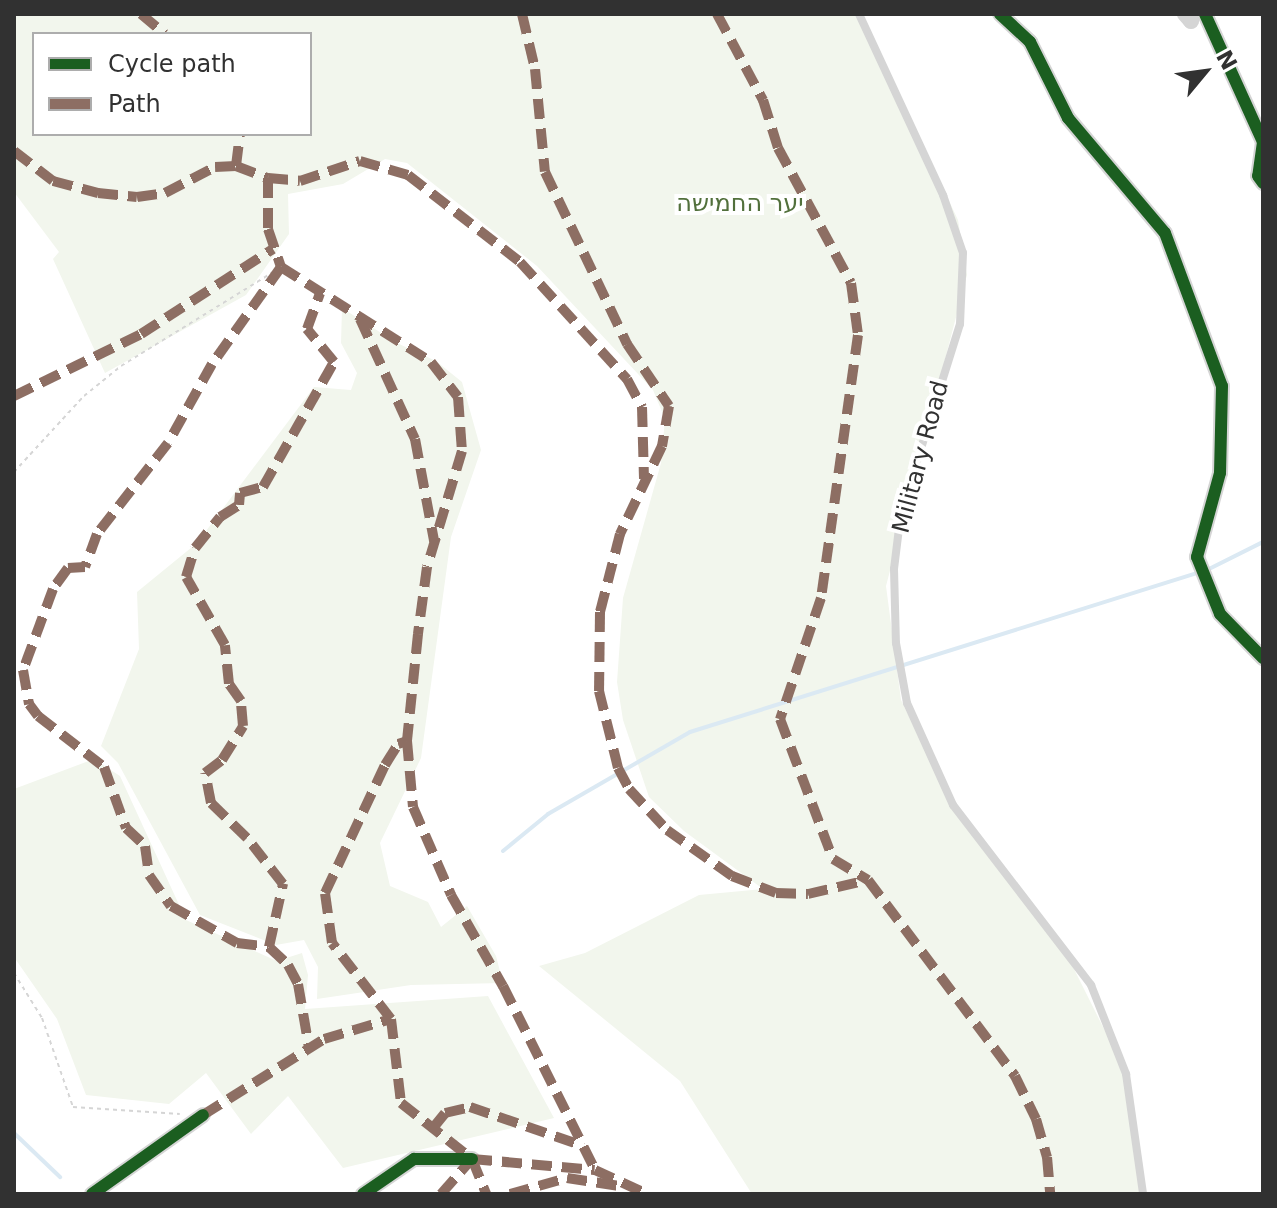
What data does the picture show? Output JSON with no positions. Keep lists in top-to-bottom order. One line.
{"streets":{"lane":["Military Road"]},"parks":["יער החמישה"],"legend":["Cycle path","Path"],"north":"top right"}
